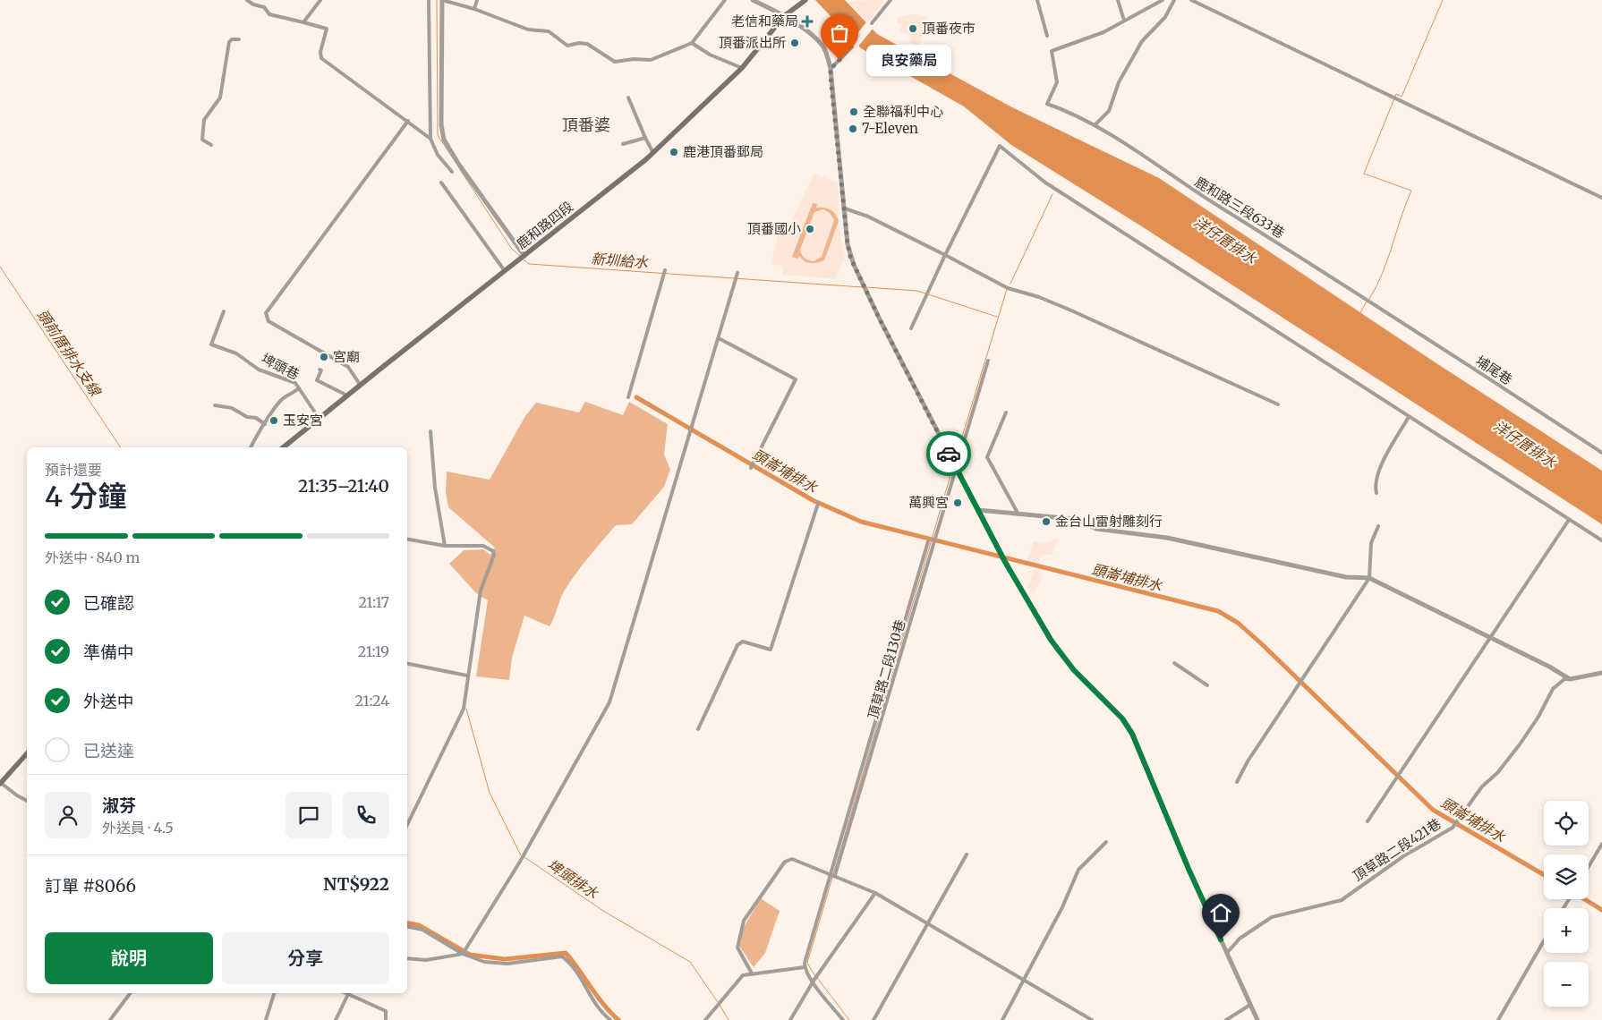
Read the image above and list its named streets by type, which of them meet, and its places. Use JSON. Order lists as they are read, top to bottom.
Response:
{
  "streets": {
    "main road": ["鹿和路四段"],
    "street": [
      "鹿和路三段633巷",
      "埤頭巷",
      "埔尾巷",
      "頂草路二段130巷",
      "頂草路二段421巷"
    ]
  },
  "crossings": [
    ["鹿和路三段633巷", "埔尾巷"],
    ["鹿和路四段", "埤頭巷"]
  ],
  "districts": ["頂番婆"],
  "water": [
    "洋仔厝排水",
    "新圳給水",
    "頭前厝排水支線",
    "頭崙埔排水",
    "埤頭排水"
  ],
  "places": {
    "health": ["老信和藥局"],
    "other": [
      "頂番夜市",
      "頂番派出所",
      "良安藥局",
      "全聯福利中心",
      "7-Eleven",
      "鹿港頂番郵局",
      "頂番國小",
      "宮廟",
      "玉安宮",
      "萬興宮",
      "金台山雷射雕刻行"
    ]
  },
  "page": {
    "bubble": "良安藥局",
    "heading": ["4 分鐘", "預計還要", "21:35–21:40"],
    "panel": [
      "淑芬",
      "外送員 · 4.5",
      "訂單 #8066",
      "NT$922"
    ],
    "bar": "外送中 · 840 m",
    "list": [
      ["已確認", "21:17"],
      ["準備中", "21:19"],
      ["外送中", "21:24"],
      "已送達"
    ],
    "map_buttons": ["+", "−"],
    "buttons": ["說明", "分享"]
  }
}
